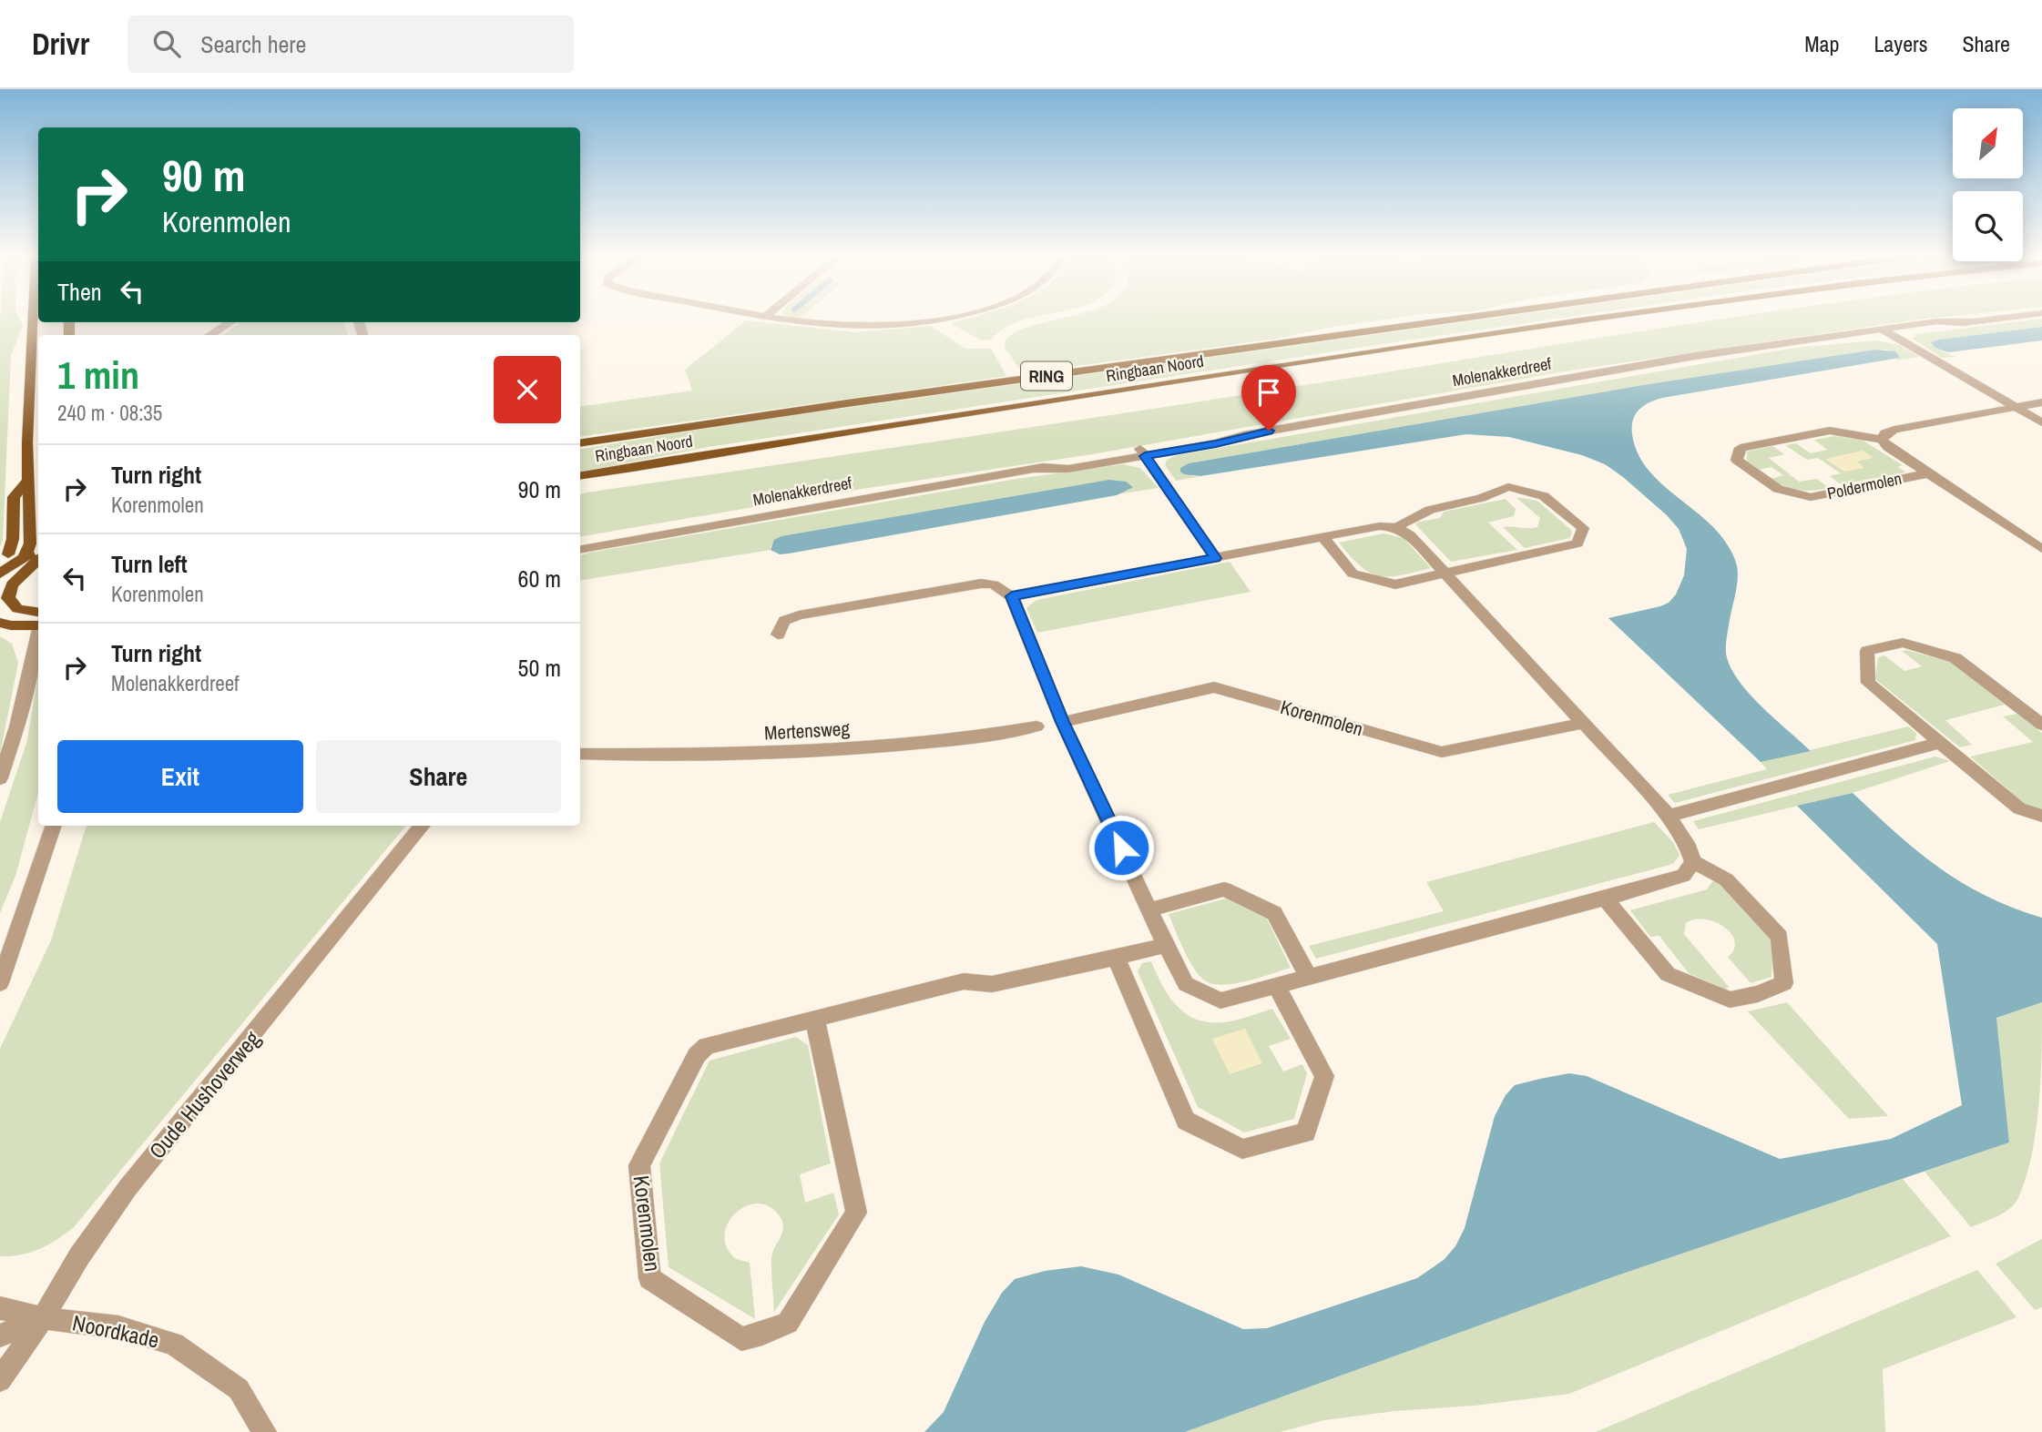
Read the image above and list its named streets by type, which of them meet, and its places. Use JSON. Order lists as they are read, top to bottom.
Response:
{
  "streets": {
    "main road": ["Ringbaan Noord", "RING"],
    "street": [
      "Molenakkerdreef",
      "Poldermolen",
      "Korenmolen",
      "Mertensweg",
      "Oude Hushoverweg",
      "Noordkade"
    ]
  },
  "crossings": [
    ["Oude Hushoverweg", "Noordkade"]
  ],
  "north": "top right",
  "page": {
    "header": "Drivr",
    "search": "Search here",
    "nav": ["Map", "Layers", "Share"],
    "turn": ["90 m", "Korenmolen"],
    "then": "Then",
    "heading": ["1 min", "240 m · 08:35"],
    "list": [
      {
        "name": "Turn right",
        "note": "Korenmolen",
        "value": "90 m"
      },
      {
        "name": "Turn left",
        "note": "Korenmolen",
        "value": "60 m"
      },
      {
        "name": "Turn right",
        "note": "Molenakkerdreef",
        "value": "50 m"
      }
    ],
    "buttons": ["Exit", "Share"]
  }
}
